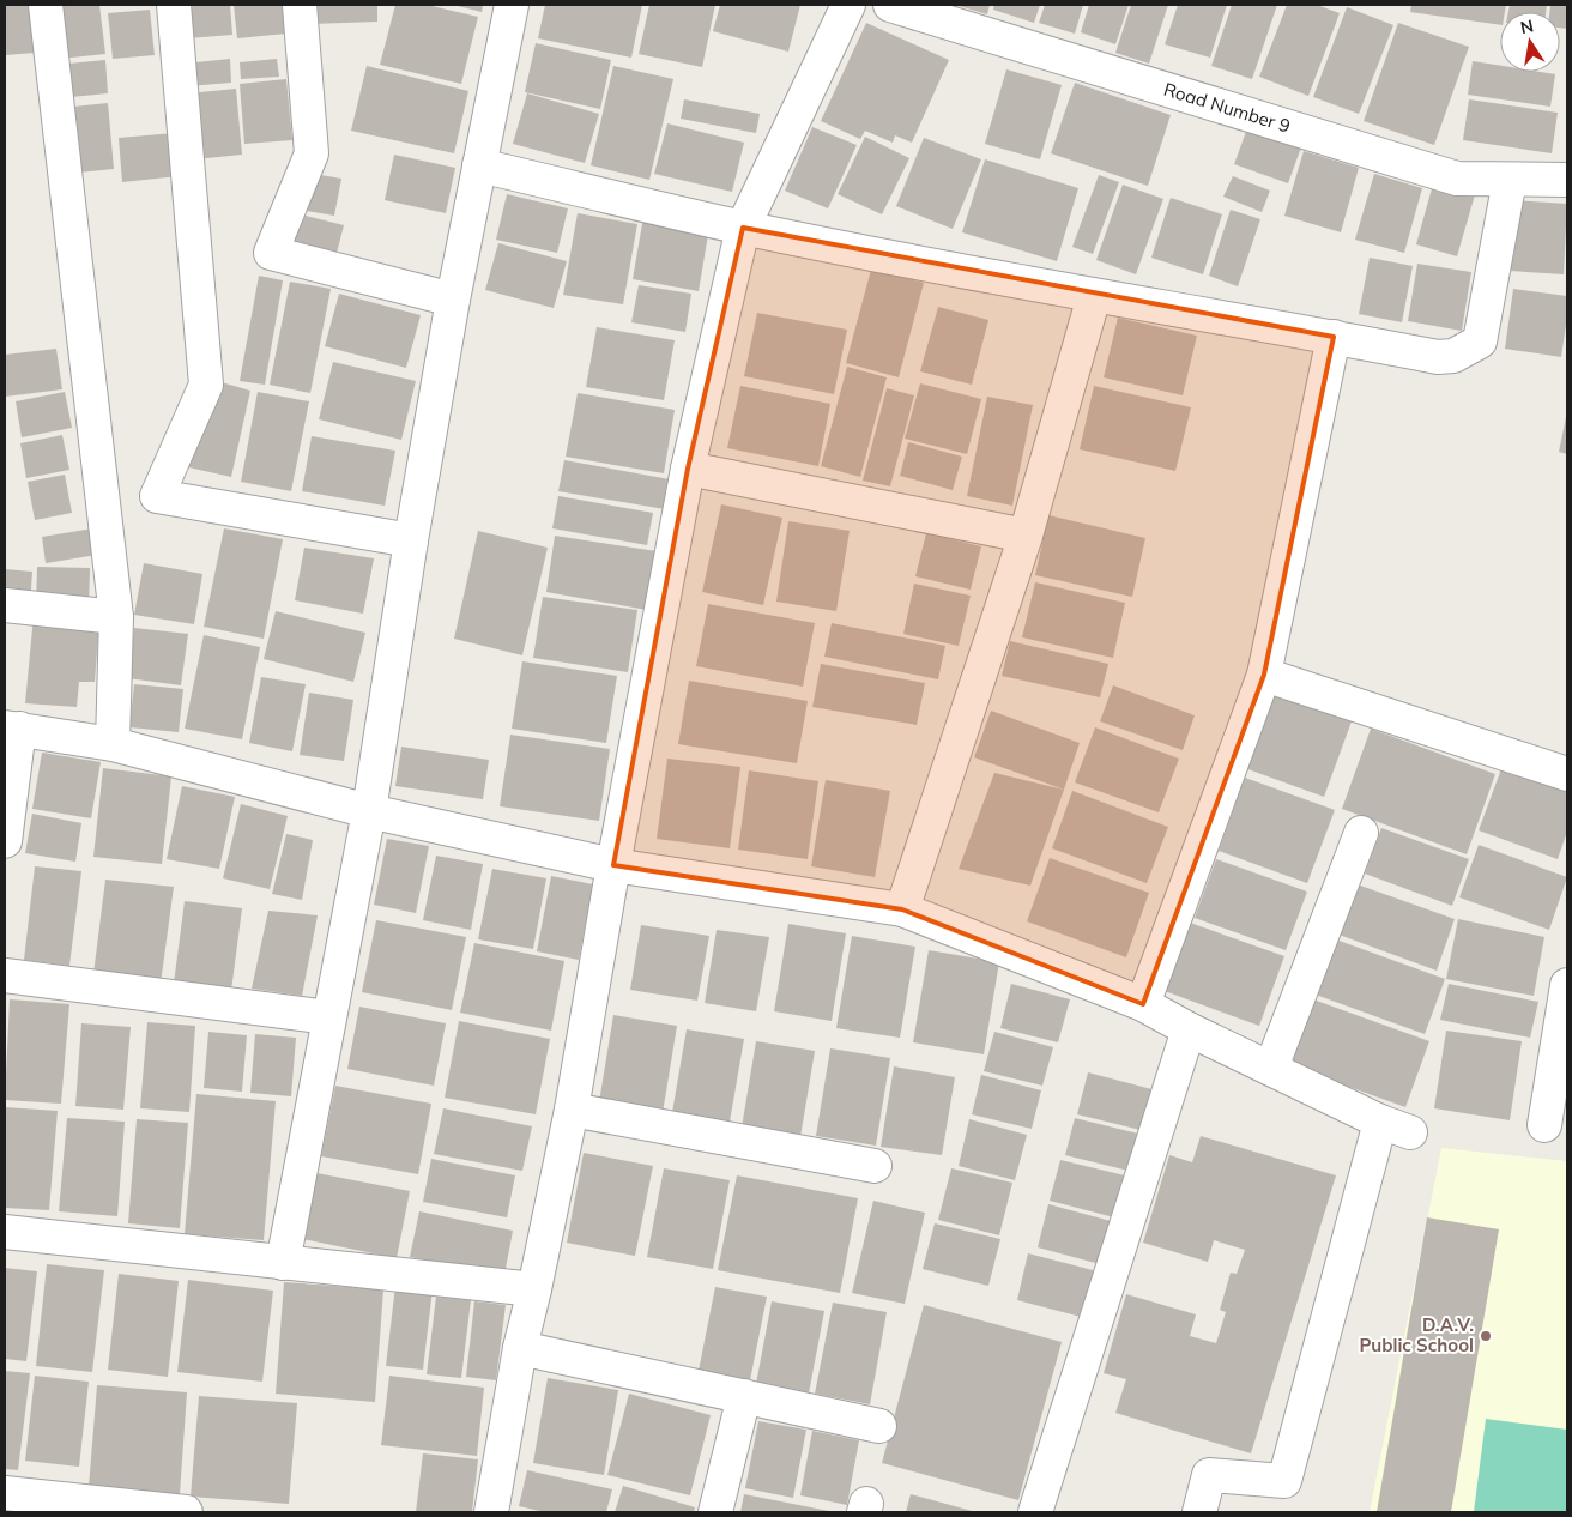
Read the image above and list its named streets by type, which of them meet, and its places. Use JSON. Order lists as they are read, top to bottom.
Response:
{
  "streets": {
    "street": ["Road Number 9"]
  },
  "places": ["D.A.V. Public School"],
  "north": "top"
}
